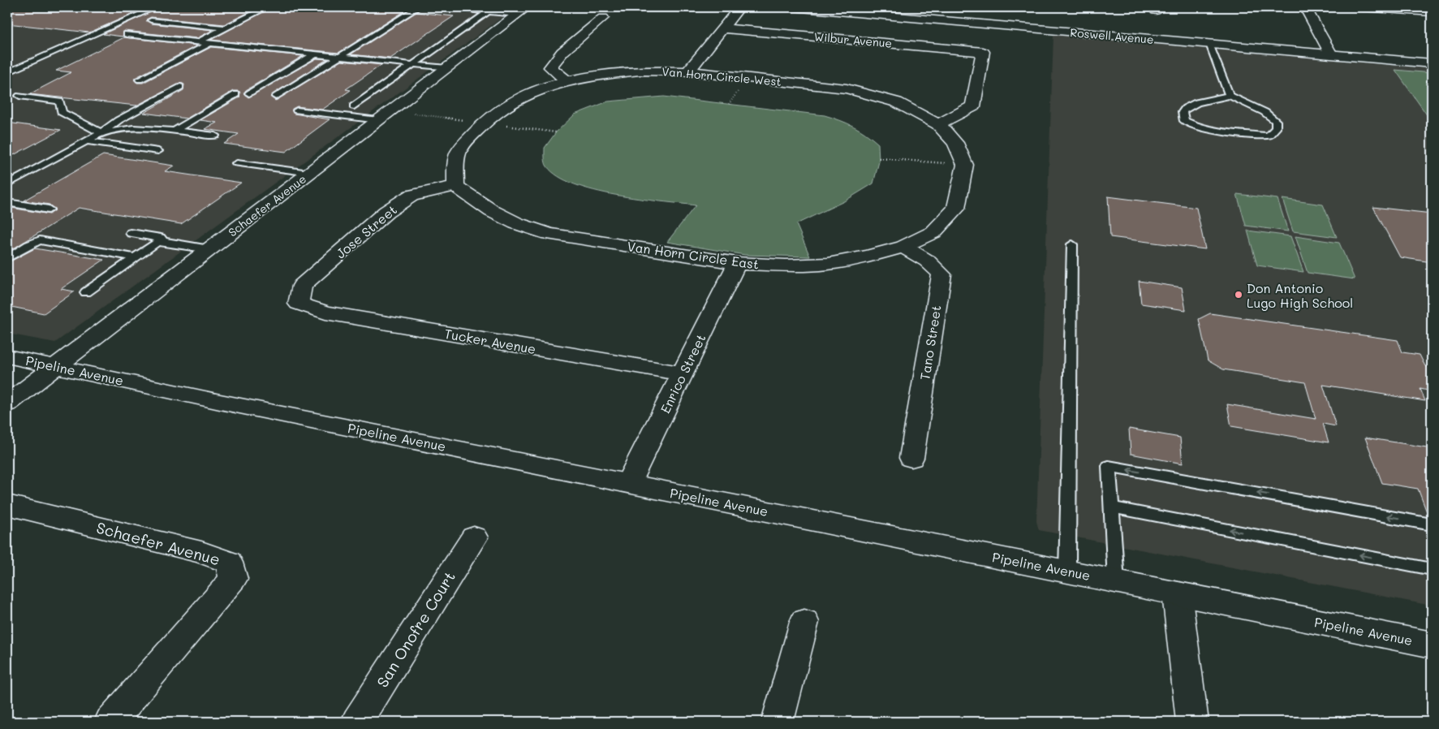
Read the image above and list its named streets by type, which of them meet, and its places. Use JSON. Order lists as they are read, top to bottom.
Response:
{
  "streets": {
    "street": [
      "Roswell Avenue",
      "Wilbur Avenue",
      "Van Horn Circle West",
      "Schaefer Avenue",
      "Jose Street",
      "Van Horn Circle East",
      "Tucker Avenue",
      "Tano Street",
      "Pipeline Avenue",
      "Enrico Street",
      "San Onofre Court"
    ]
  },
  "crossings": [
    ["Wilbur Avenue", "Van Horn Circle West"],
    ["Van Horn Circle West", "Jose Street"],
    ["Van Horn Circle West", "Van Horn Circle East"],
    ["Schaefer Avenue", "Pipeline Avenue"],
    ["Jose Street", "Van Horn Circle East"],
    ["Jose Street", "Tucker Avenue"],
    ["Van Horn Circle East", "Tano Street"],
    ["Van Horn Circle East", "Enrico Street"],
    ["Tucker Avenue", "Enrico Street"],
    ["Pipeline Avenue", "Enrico Street"]
  ],
  "places": ["Don Antonio Lugo High School"]
}
